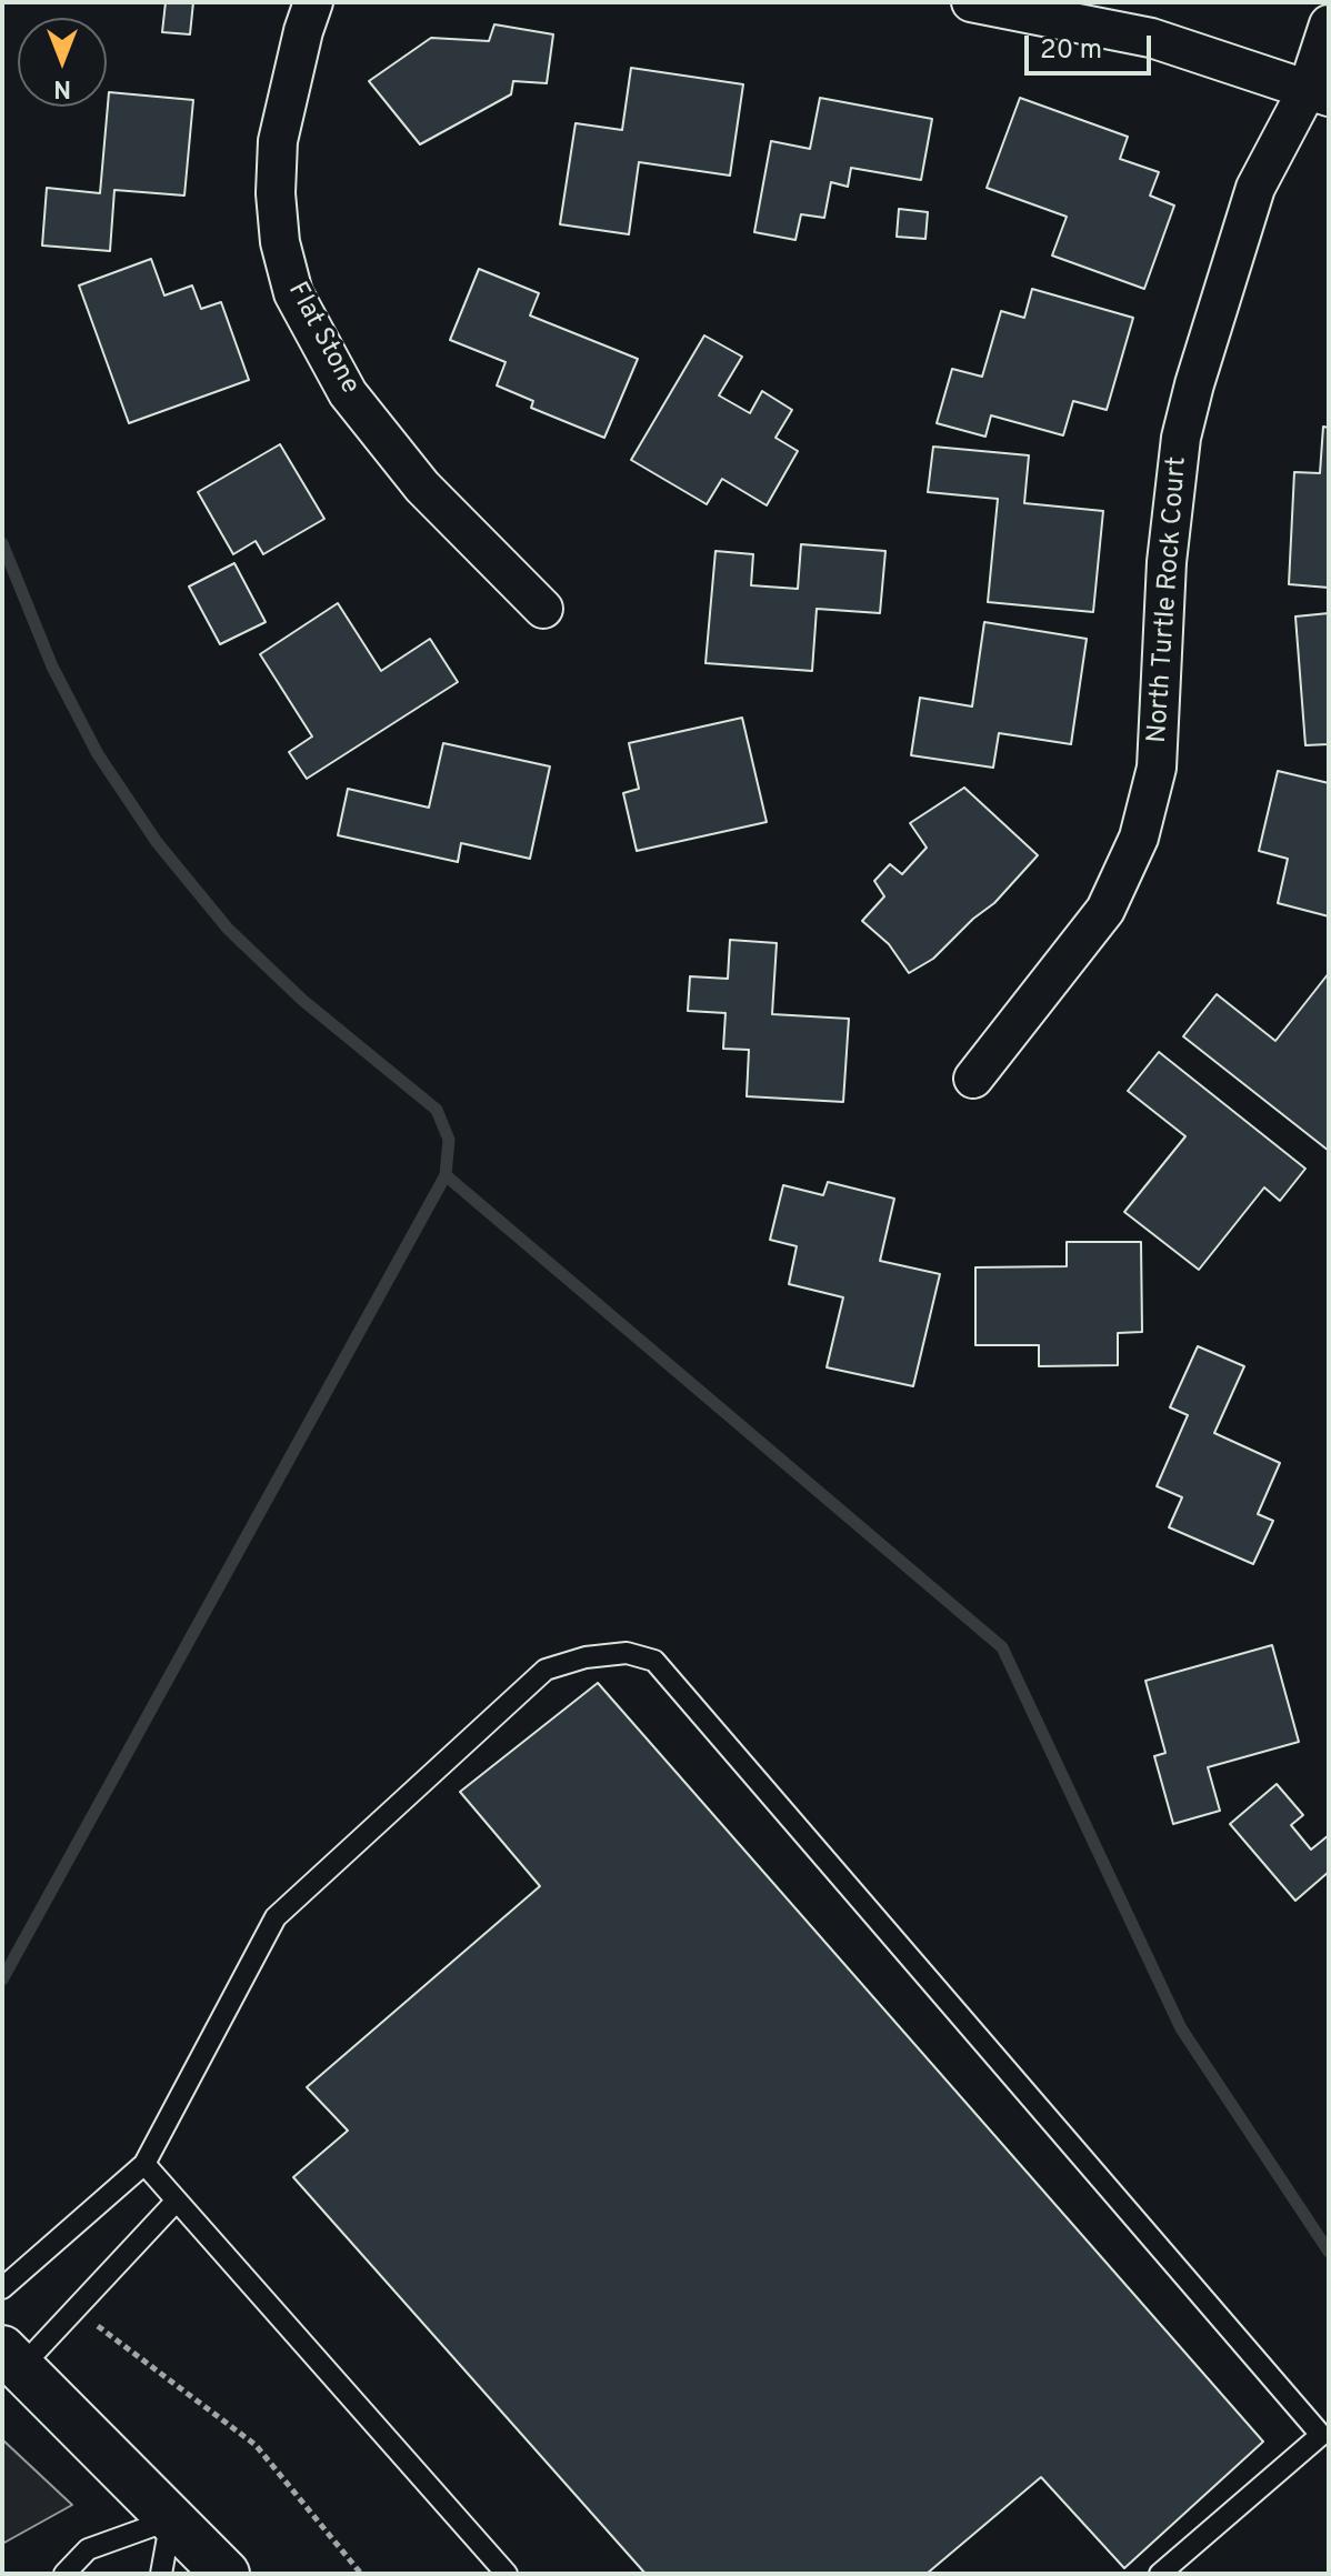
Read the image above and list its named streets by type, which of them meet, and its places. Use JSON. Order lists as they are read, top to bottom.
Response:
{
  "streets": {
    "street": ["Flat Stone", "North Turtle Rock Court"]
  },
  "scale_bar": "20 m",
  "north": "bottom"
}
